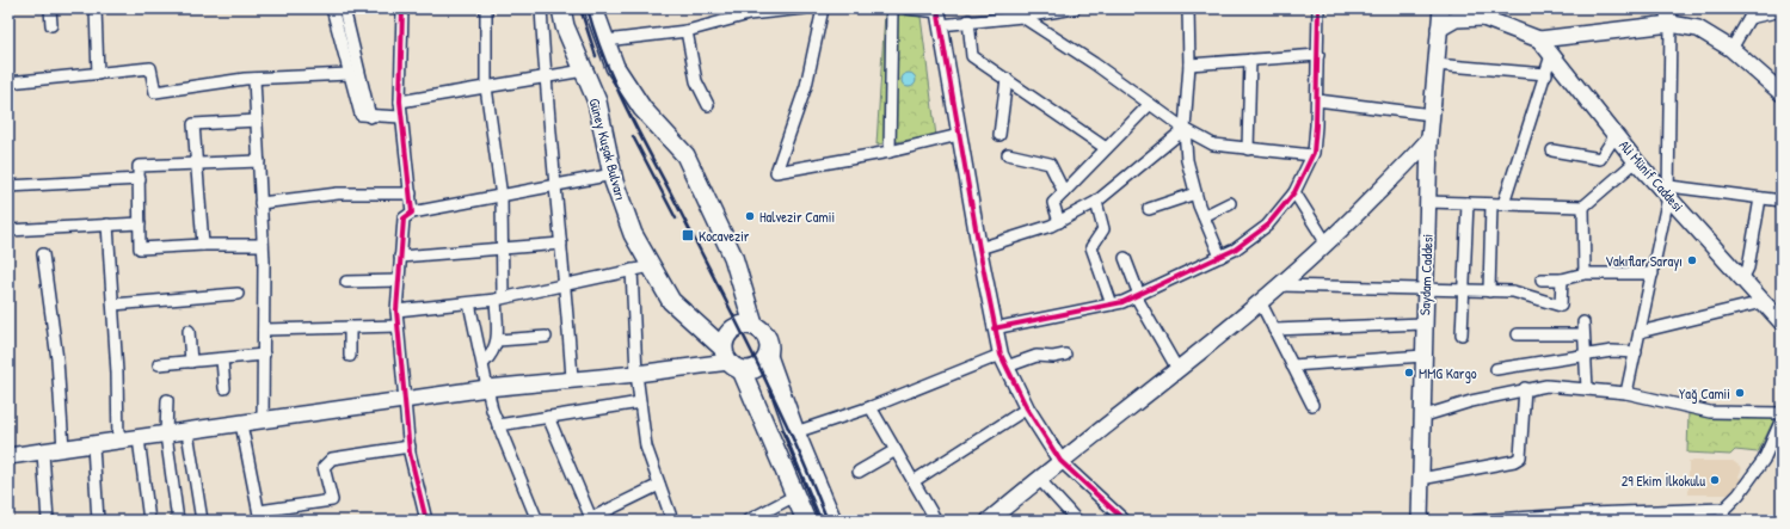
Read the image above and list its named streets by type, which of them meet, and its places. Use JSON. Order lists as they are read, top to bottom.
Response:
{
  "streets": {
    "main road": ["Güney Kuşak Bulvarı", "Ali Münif Caddesi", "Saydam Caddesi"]
  },
  "places": {
    "other": [
      "Halvezir Camii",
      "Vakıflar Sarayı",
      "MMG Kargo",
      "Yağ Camii",
      "29 Ekim İlkokulu"
    ],
    "transit": ["Kocavezir"]
  }
}
